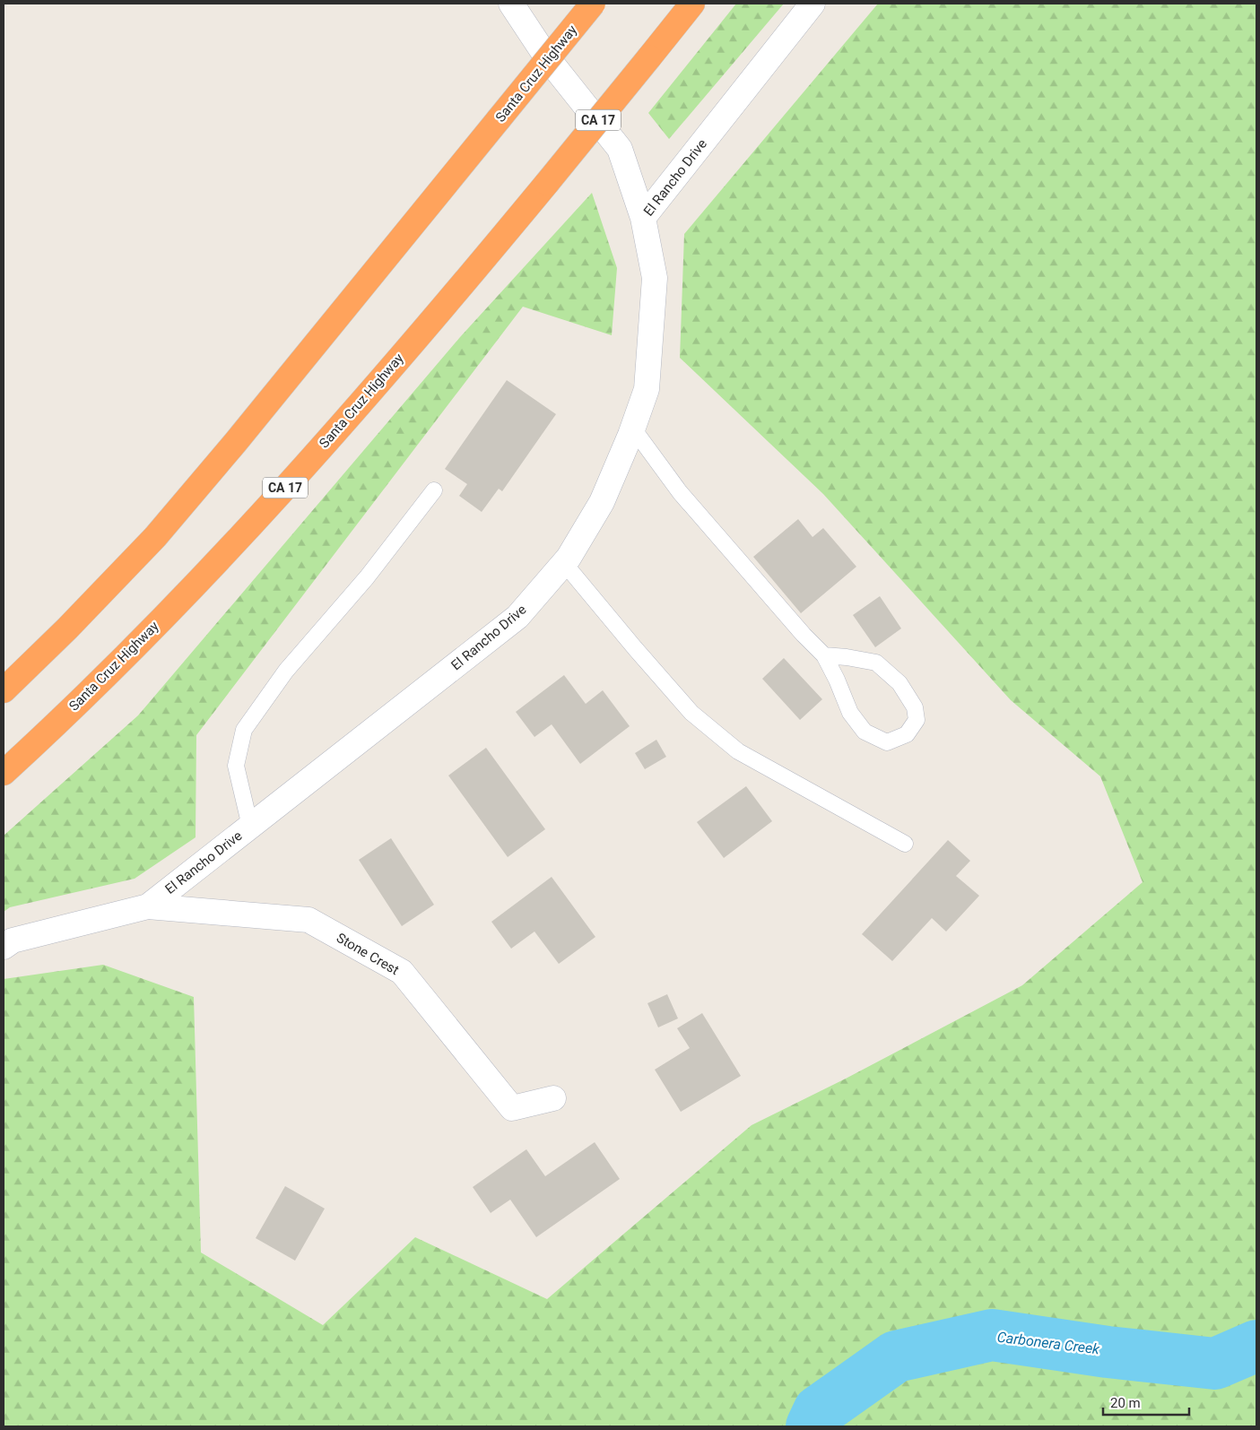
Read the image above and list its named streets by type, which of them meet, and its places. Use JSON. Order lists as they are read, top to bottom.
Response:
{
  "streets": {
    "highway": ["Santa Cruz Highway", "CA 17"],
    "street": ["El Rancho Drive", "Stone Crest"]
  },
  "crossings": [
    ["El Rancho Drive", "Stone Crest"]
  ],
  "water": ["Carbonera Creek"],
  "scale_bar": "20 m"
}
